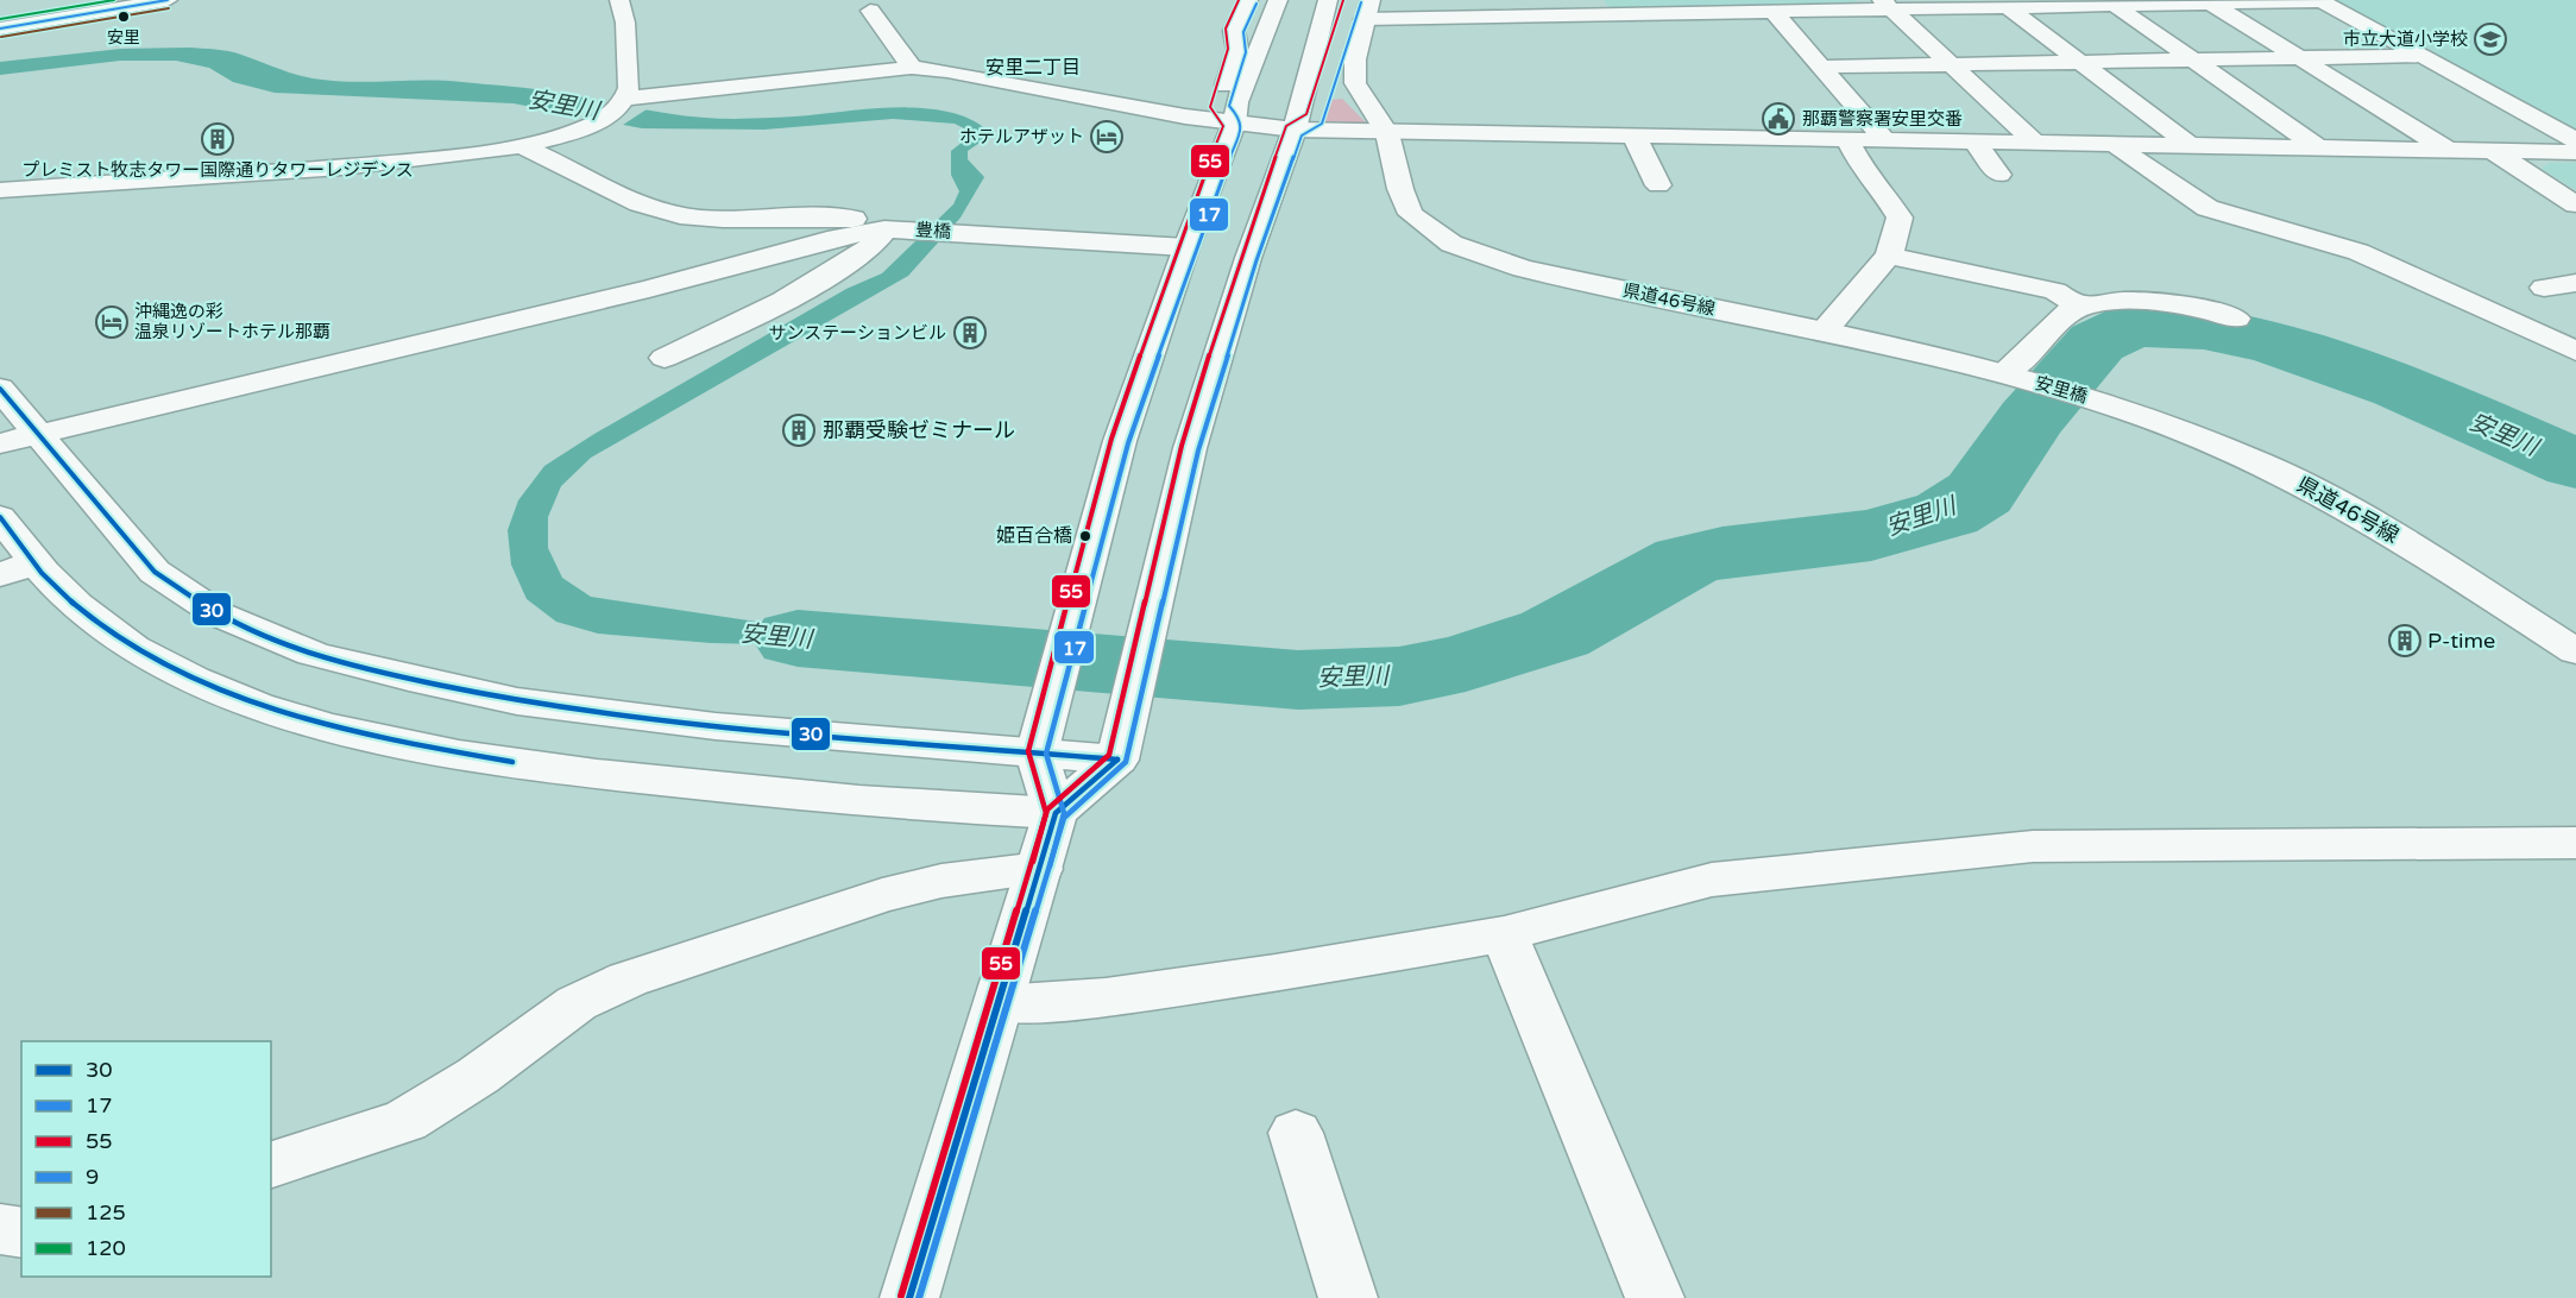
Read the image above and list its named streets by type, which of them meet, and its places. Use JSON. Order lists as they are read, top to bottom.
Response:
{
  "streets": {
    "main road": ["豊橋", "県道46号線", "安里橋"]
  },
  "crossings": [
    ["県道46号線", "安里橋"]
  ],
  "districts": ["安里二丁目"],
  "water": ["安里川"],
  "places": {
    "other": ["安里", "姫百合橋"],
    "school or university": ["市立大道小学校"],
    "public building": ["那覇警察署安里交番"],
    "hotel": ["ホテルアザット", "沖縄逸の彩 温泉リゾートホテル那覇"],
    "building": [
      "プレミスト牧志タワー国際通りタワーレジデンス",
      "サンステーションビル",
      "那覇受験ゼミナール",
      "P-time"
    ]
  },
  "lines": [
    "transit line 55",
    "transit line 9",
    "transit line 120",
    "transit line 17",
    "transit line 125",
    "transit line 30"
  ],
  "legend": [
    "30",
    "17",
    "55",
    "9",
    "125",
    "120"
  ]
}
